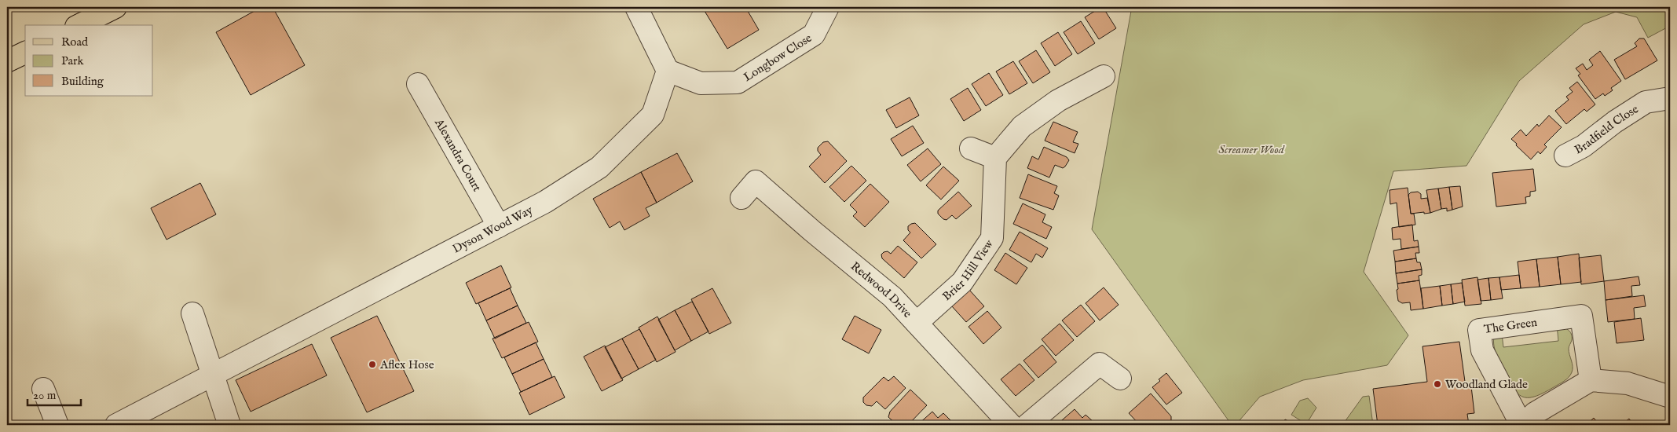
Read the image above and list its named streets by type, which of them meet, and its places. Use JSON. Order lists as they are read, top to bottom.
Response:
{
  "streets": {
    "street": [
      "Longbow Close",
      "Bradfield Close",
      "Alexandra Court",
      "Dyson Wood Way",
      "Brier Hill View",
      "Redwood Drive",
      "The Green"
    ]
  },
  "crossings": [
    ["Longbow Close", "Dyson Wood Way"],
    ["Alexandra Court", "Dyson Wood Way"],
    ["Brier Hill View", "Redwood Drive"]
  ],
  "parks": ["Screamer Wood"],
  "places": ["Aflex Hose", "Woodland Glade"],
  "legend": ["Road", "Park", "Building"],
  "scale_bar": "20 m"
}
